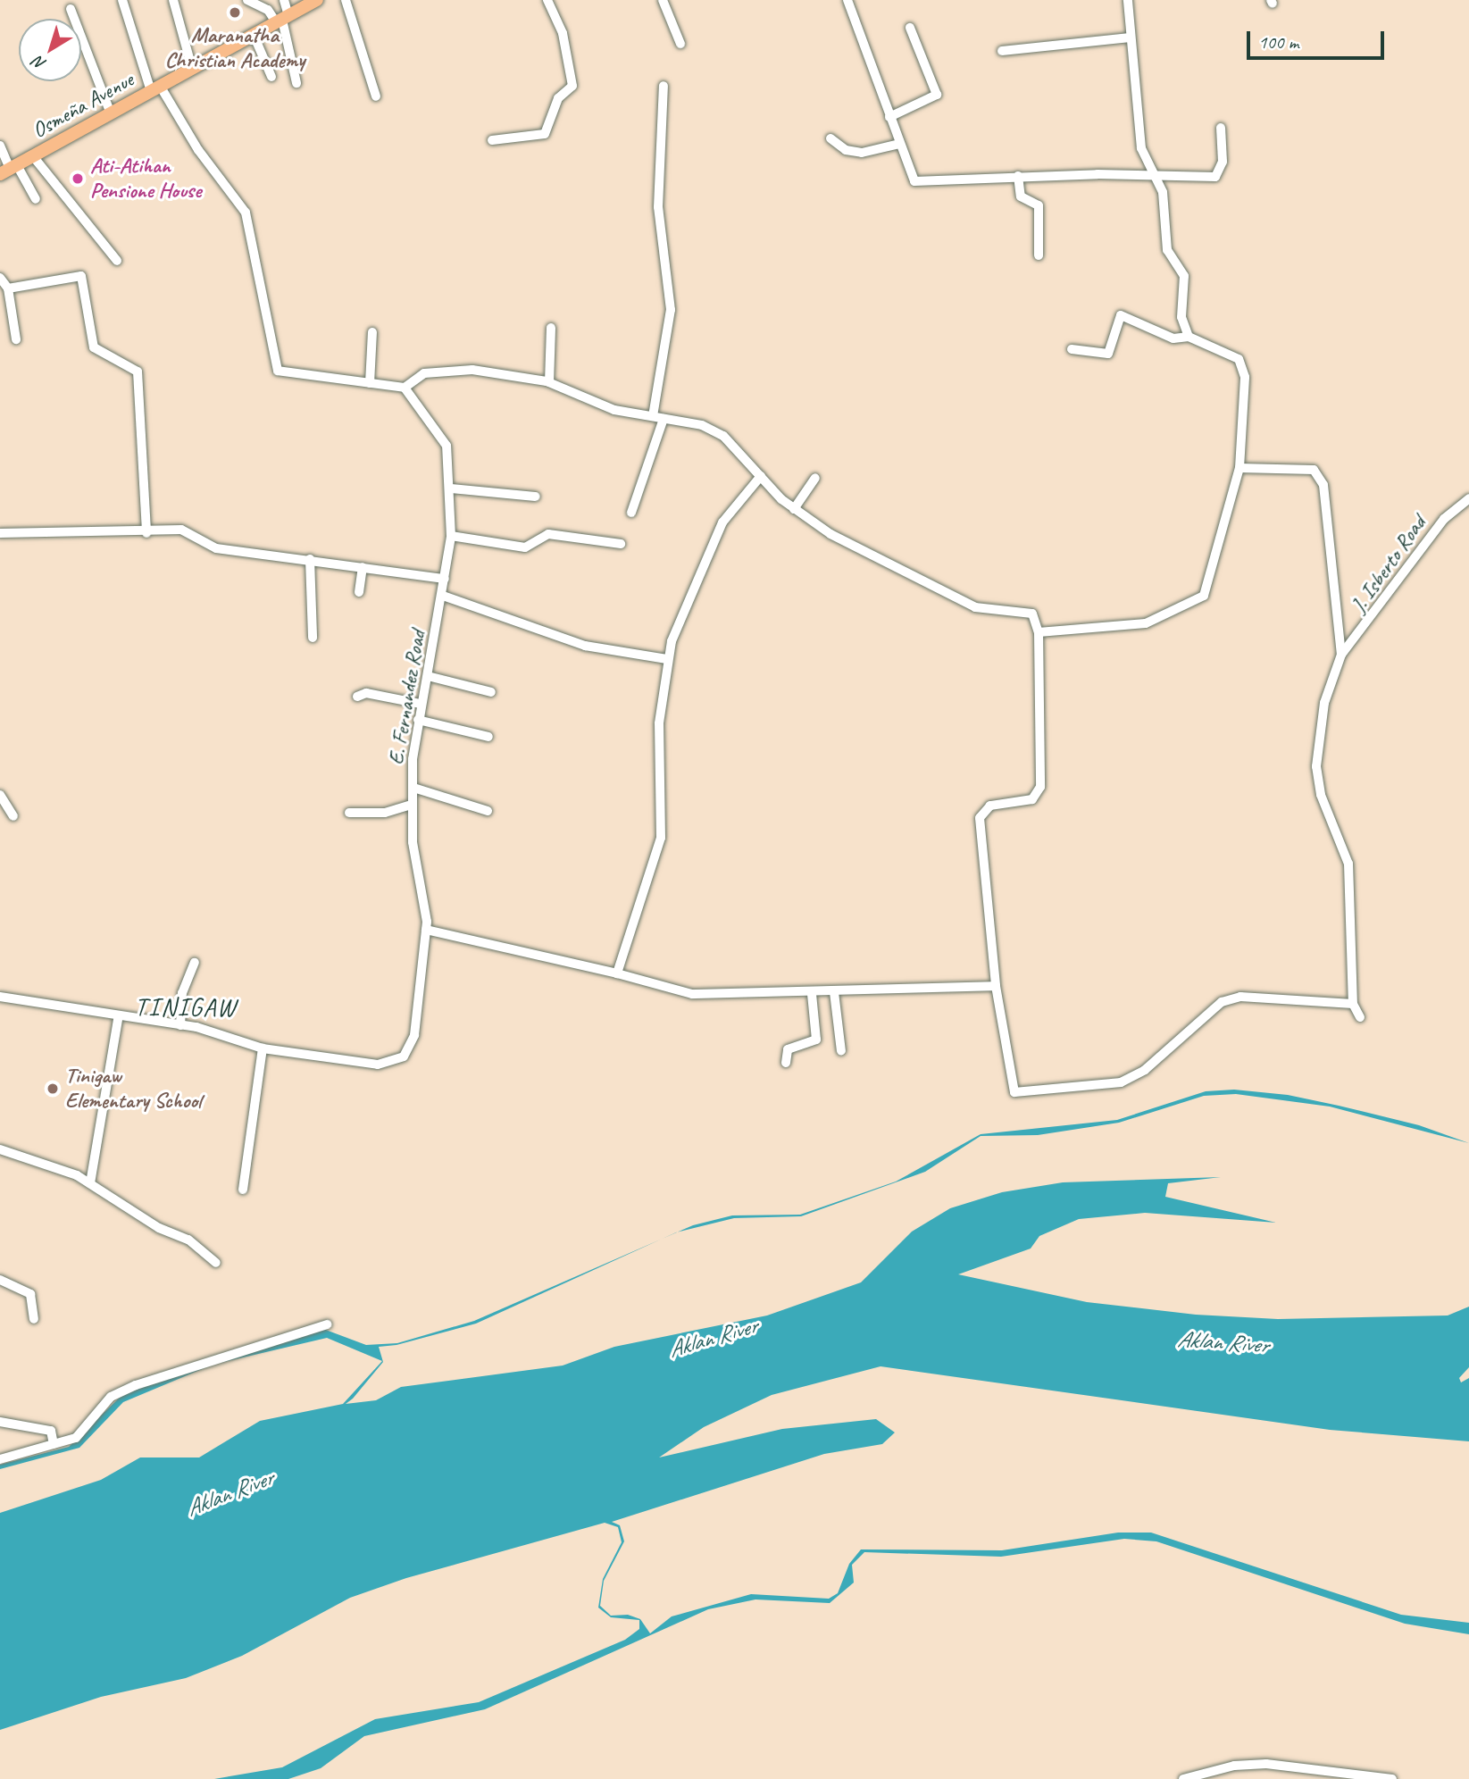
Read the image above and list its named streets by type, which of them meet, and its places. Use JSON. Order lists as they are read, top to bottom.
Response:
{
  "streets": {
    "main road": ["Osmeña Avenue"],
    "street": ["J. Isberto Road", "E. Fernandez Road"]
  },
  "districts": ["TINIGAW"],
  "water": ["Aklan River"],
  "places": ["Maranatha Christian Academy", "Ati-Atihan Pensione House", "Tinigaw Elementary School"],
  "scale_bar": "100 m",
  "north": "bottom left"
}
